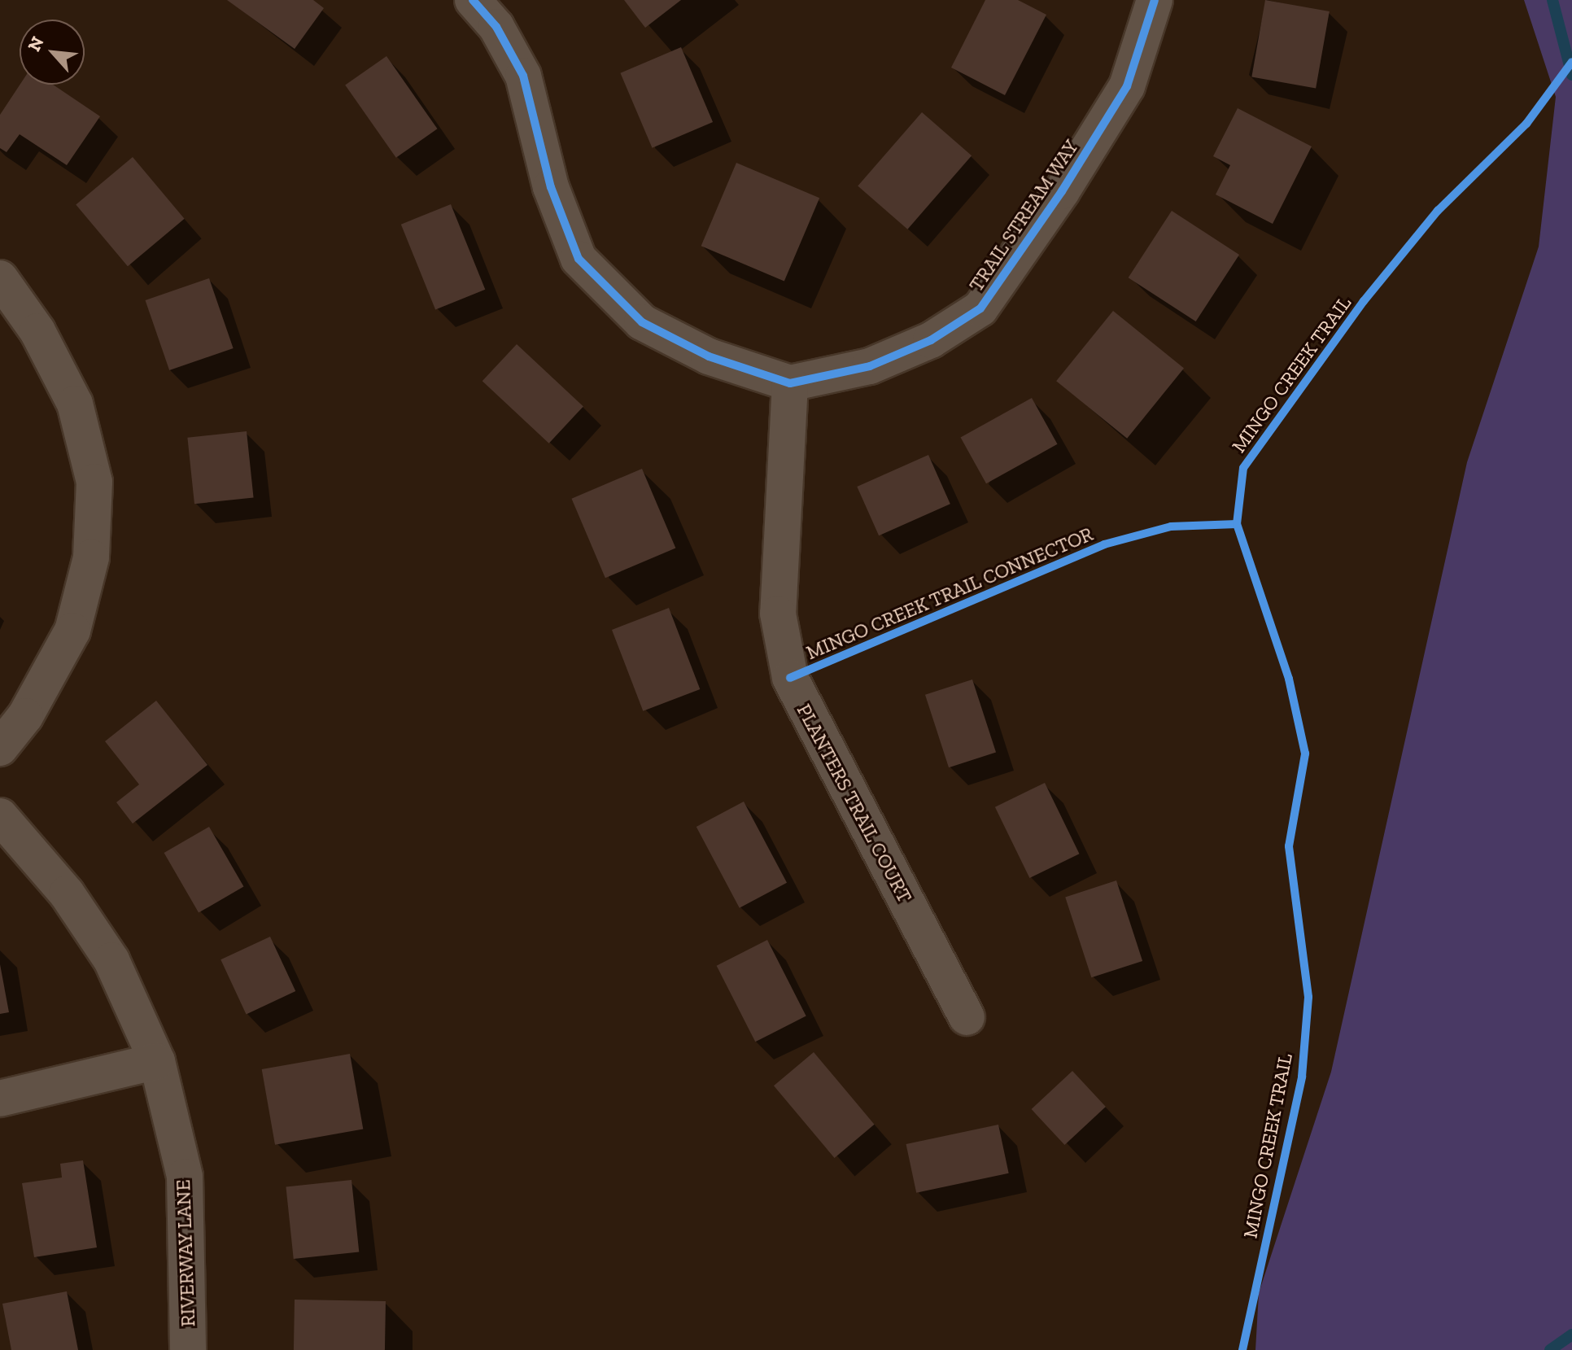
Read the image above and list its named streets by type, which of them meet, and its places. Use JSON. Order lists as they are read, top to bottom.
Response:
{
  "streets": {
    "street": ["TRAIL STREAM WAY", "PLANTERS TRAIL COURT", "RIVERWAY LANE"],
    "cycle path": ["MINGO CREEK TRAIL", "MINGO CREEK TRAIL CONNECTOR"]
  },
  "crossings": [
    ["TRAIL STREAM WAY", "PLANTERS TRAIL COURT"]
  ],
  "north": "top left"
}
